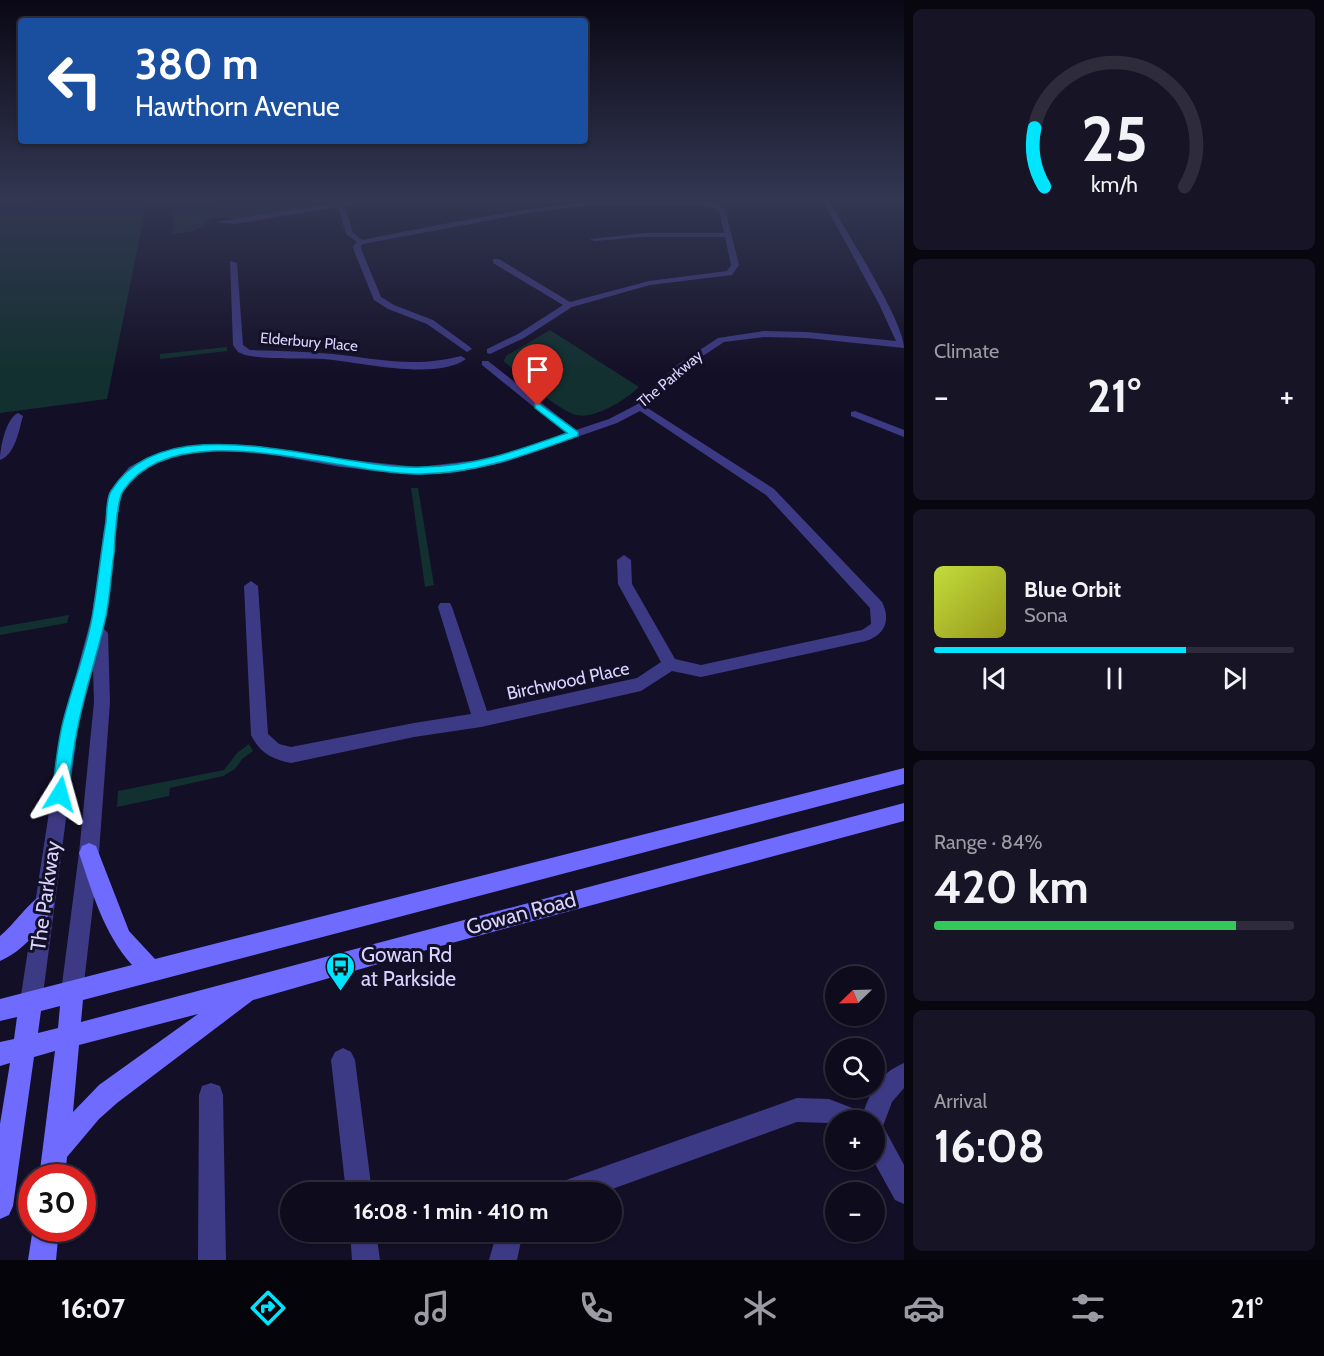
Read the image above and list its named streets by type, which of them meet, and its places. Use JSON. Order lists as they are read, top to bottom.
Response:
{
  "streets": {
    "main road": ["Gowan Road"],
    "street": ["Elderbury Place", "The Parkway", "Birchwood Place"]
  },
  "crossings": [
    ["The Parkway", "Gowan Road"]
  ],
  "places": {
    "bus stop": ["Gowan Rd at Parkside"]
  },
  "north": "bottom left",
  "page": {
    "turn": ["380 m", "Hawthorn Avenue"],
    "tile": [
      "Climate",
      ["Range · 84%", "420 km"],
      ["Arrival", "16:08"]
    ],
    "heat": ["−", "21°", "+"],
    "song": ["Blue Orbit", "Sona"],
    "map_buttons": ["+", "−"],
    "limit": "30",
    "trip": "16:08 · 1 min · 410 m",
    "tabs": ["16:07", "21°"],
    "gauge": ["25", "km/h"]
  }
}
